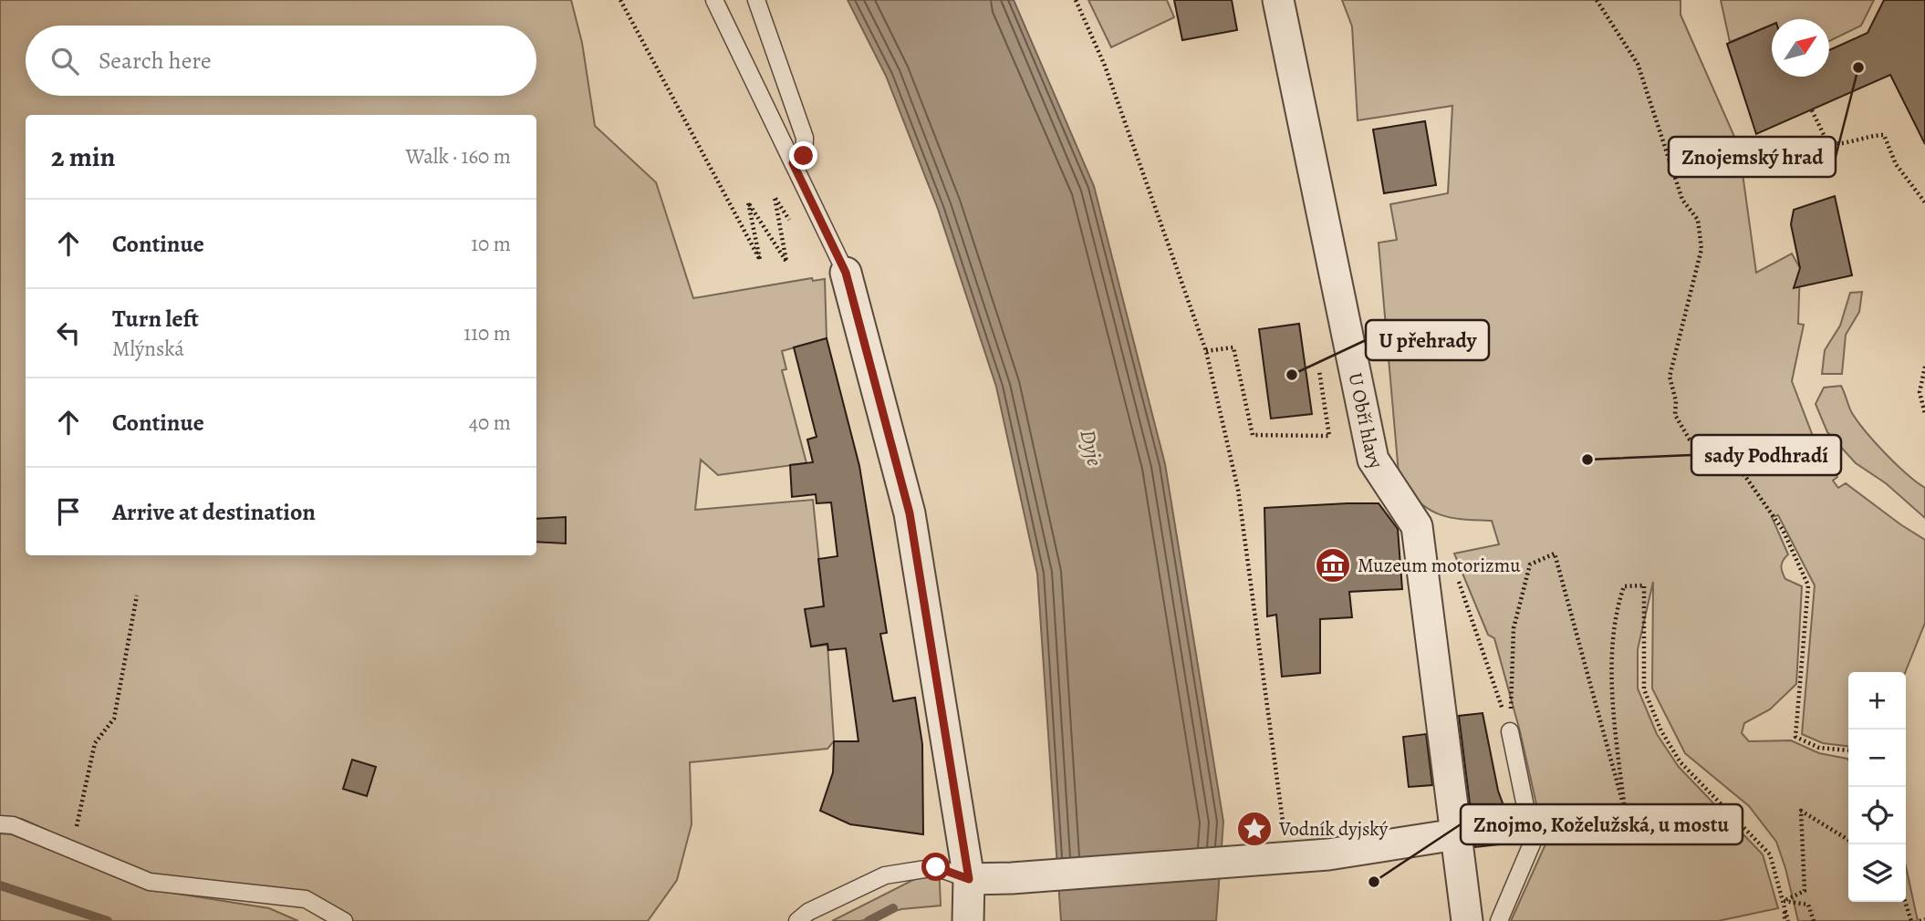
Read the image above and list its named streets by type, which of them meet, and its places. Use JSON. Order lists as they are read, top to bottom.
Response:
{
  "streets": {
    "street": ["U Obří hlavy"]
  },
  "water": ["Dyje"],
  "places": {
    "other": [
      "Znojemský hrad",
      "U přehrady",
      "sady Podhradí",
      "Znojmo, Koželužská, u mostu"
    ],
    "museum": ["Muzeum motorizmu"],
    "place": ["Vodník dyjský"]
  },
  "north": "top right",
  "page": {
    "search": "Search here",
    "heading": ["2 min", "Walk · 160 m"],
    "list": [
      ["Continue", "10 m"],
      ["Turn left", "Mlýnská", "110 m"],
      ["Continue", "40 m"],
      "Arrive at destination"
    ],
    "map_buttons": ["+", "−"]
  }
}
